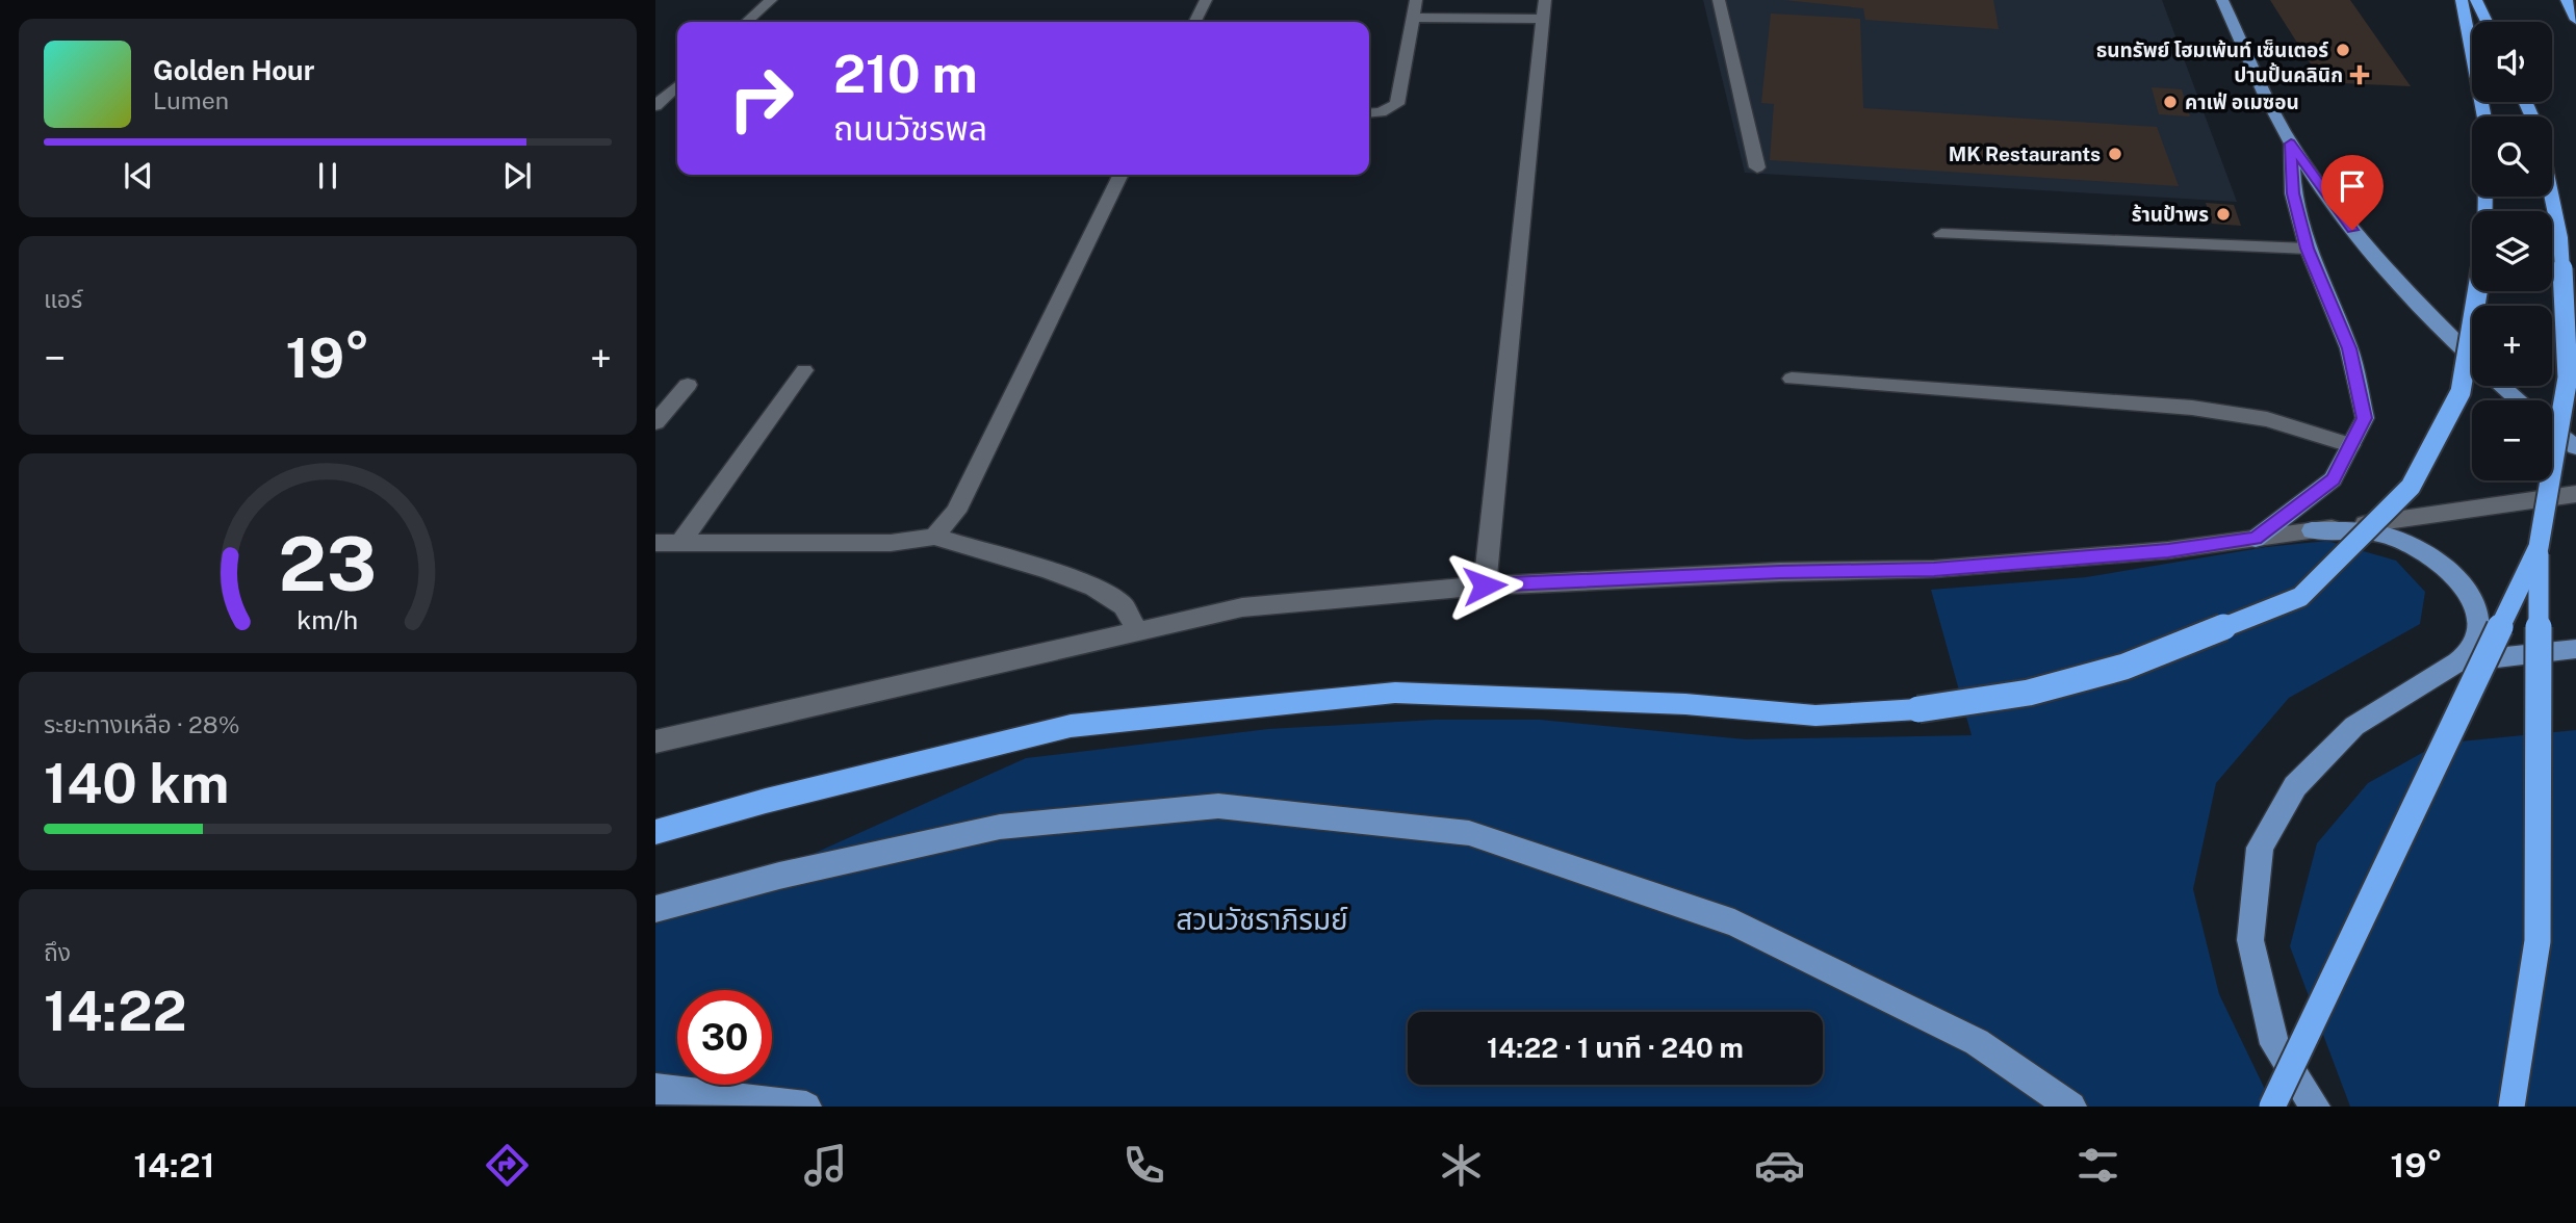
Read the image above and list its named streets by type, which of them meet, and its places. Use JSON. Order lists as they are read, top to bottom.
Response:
{
  "parks": ["สวนวัชราภิรมย์"],
  "places": {
    "other": [
      "ธนทรัพย์ โฮมเพ้นท์ เซ็นเตอร์",
      "คาเฟ่ อเมซอน",
      "MK Restaurants",
      "ร้านป้าพร"
    ],
    "health": ["ปานปั้นคลินิก"]
  },
  "page": {
    "map_buttons": ["+", "−"],
    "turn": ["210 m", "ถนนวัชรพล"],
    "song": ["Golden Hour", "Lumen"],
    "tile": [
      "แอร์",
      ["ระยะทางเหลือ · 28%", "140 km"],
      ["ถึง", "14:22"]
    ],
    "heat": ["−", "19°", "+"],
    "limit": "30",
    "trip": "14:22 · 1 นาที · 240 m",
    "tabs": ["14:21", "19°"],
    "gauge": ["23", "km/h"]
  }
}
